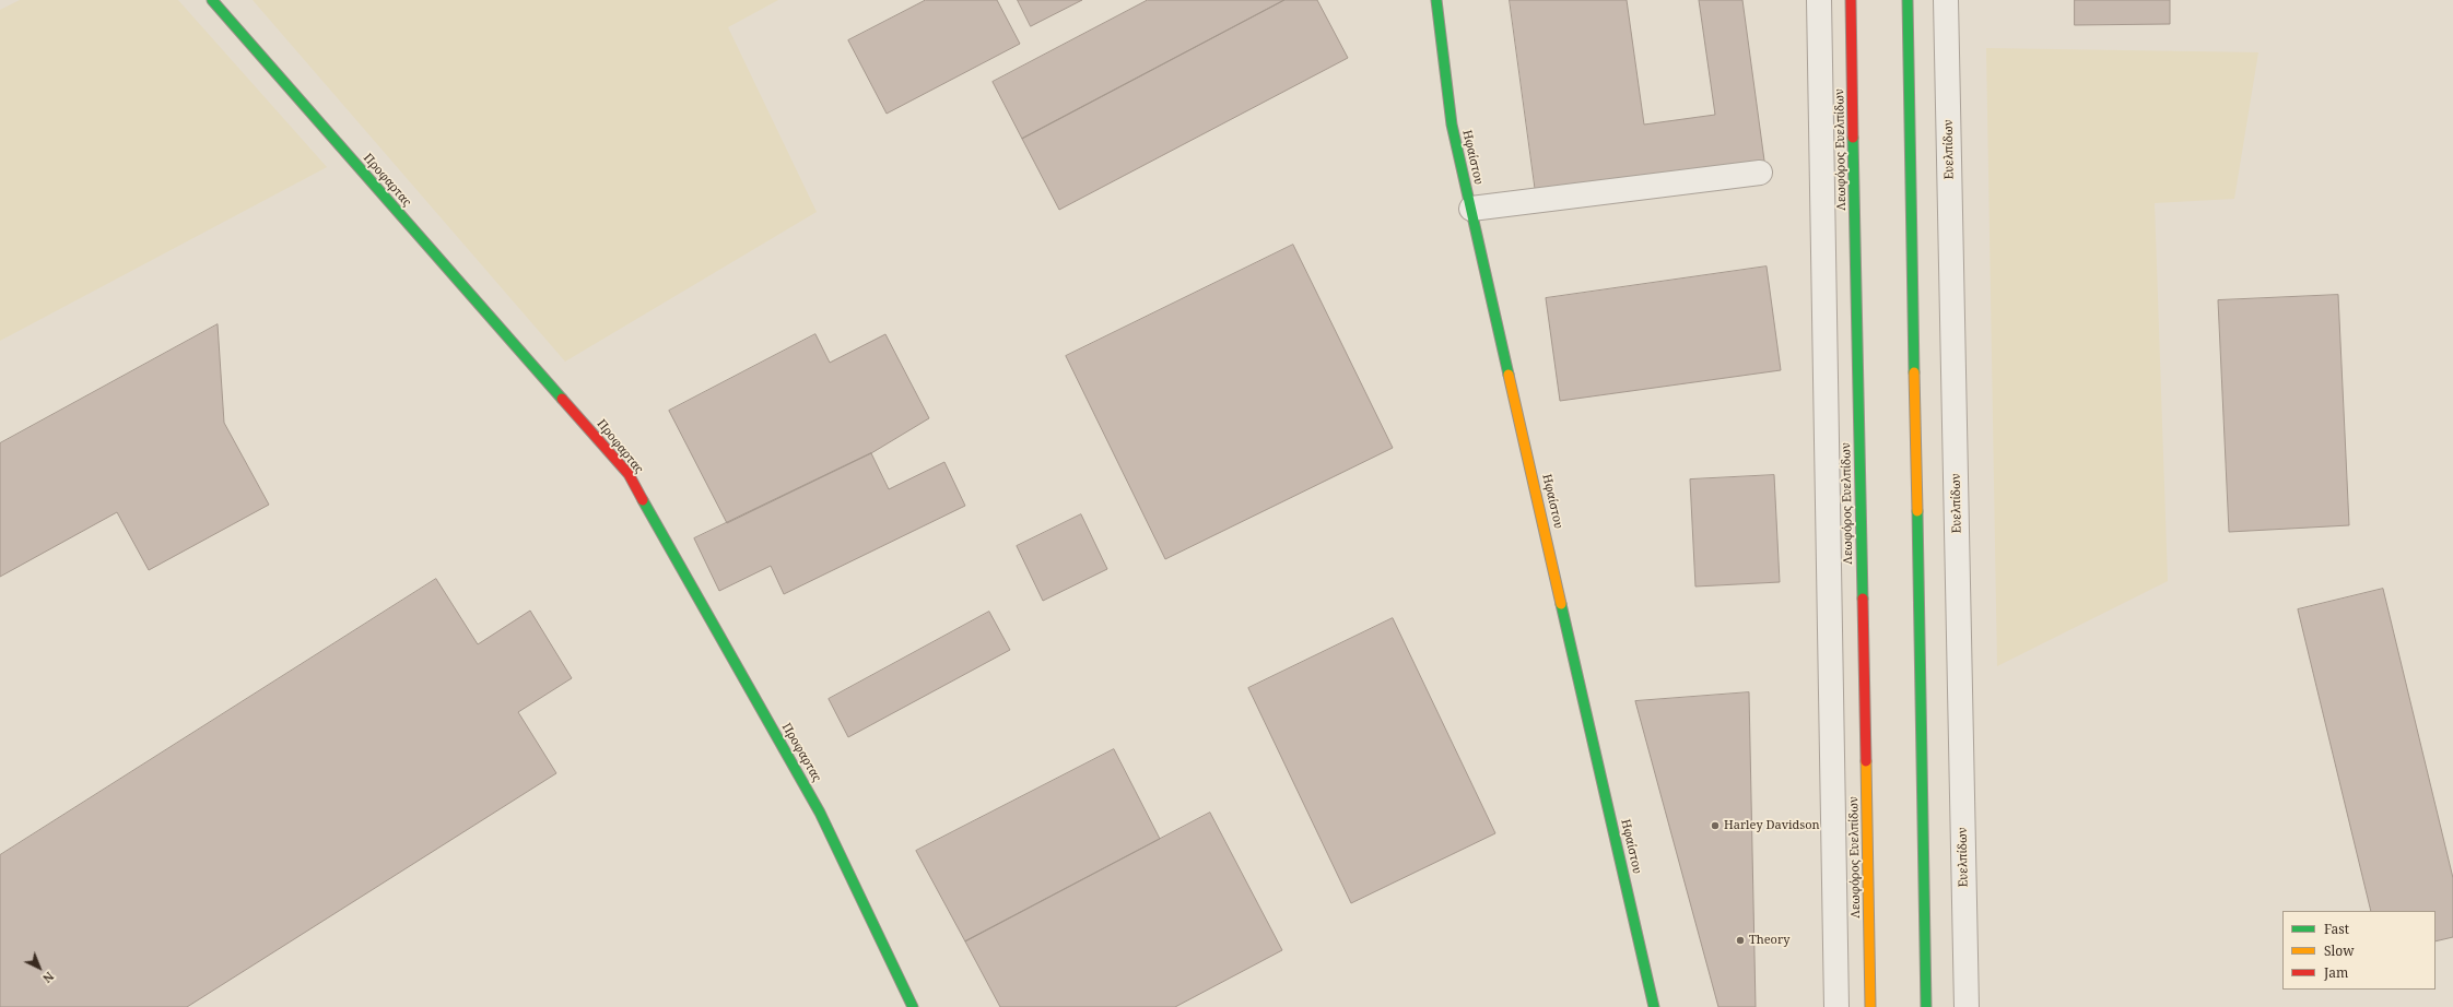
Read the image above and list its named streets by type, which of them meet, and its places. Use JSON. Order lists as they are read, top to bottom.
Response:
{
  "streets": {
    "street": [
      "Λεωφόρος Ευελπίδων",
      "Ευελπίδων",
      "Ηφαίστου",
      "Προφαρτας"
    ]
  },
  "places": ["Harley Davidson", "Theory"],
  "legend": ["Fast", "Slow", "Jam"],
  "north": "bottom right"
}
